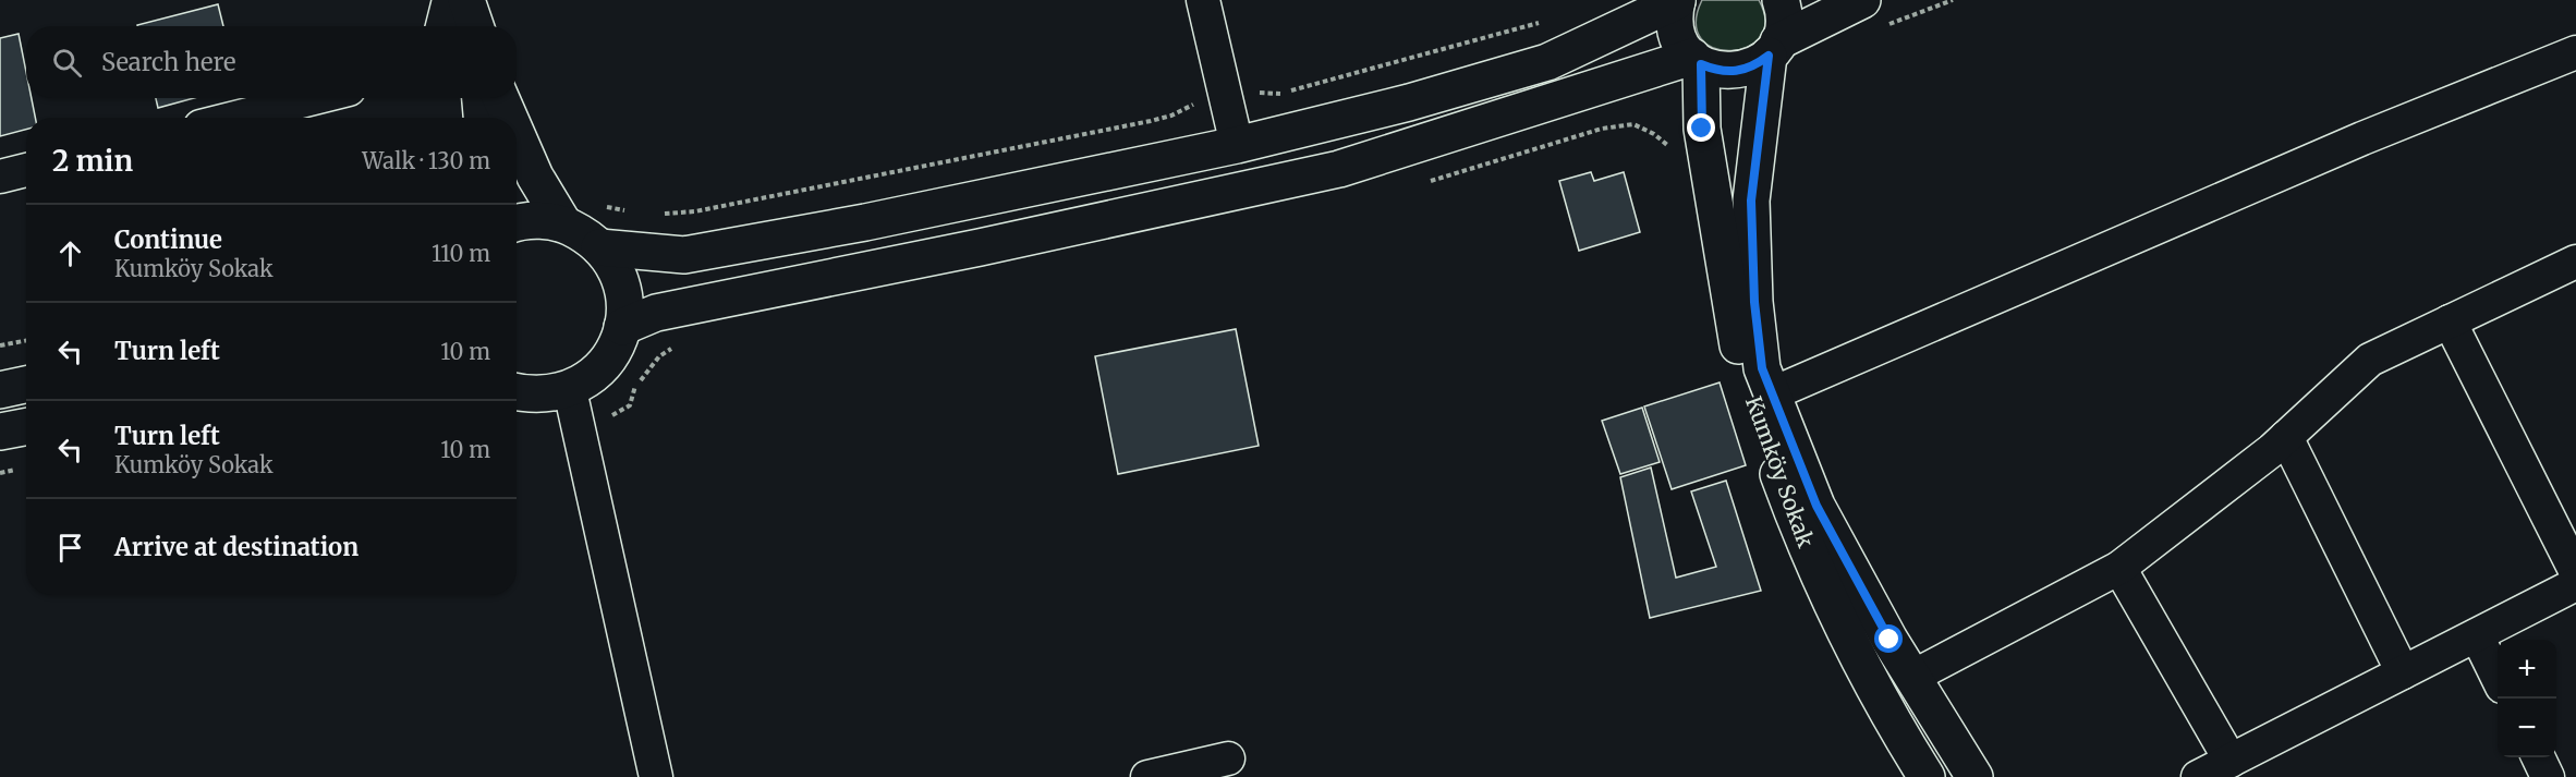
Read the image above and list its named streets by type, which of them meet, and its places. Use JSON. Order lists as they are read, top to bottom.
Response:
{
  "streets": {
    "main road": ["Kumköy Sokak"]
  },
  "page": {
    "search": "Search here",
    "heading": ["2 min", "Walk · 130 m"],
    "list": [
      ["Continue", "Kumköy Sokak", "110 m"],
      ["Turn left", "10 m"],
      ["Turn left", "Kumköy Sokak", "10 m"],
      "Arrive at destination"
    ],
    "map_buttons": ["+", "−"]
  }
}
